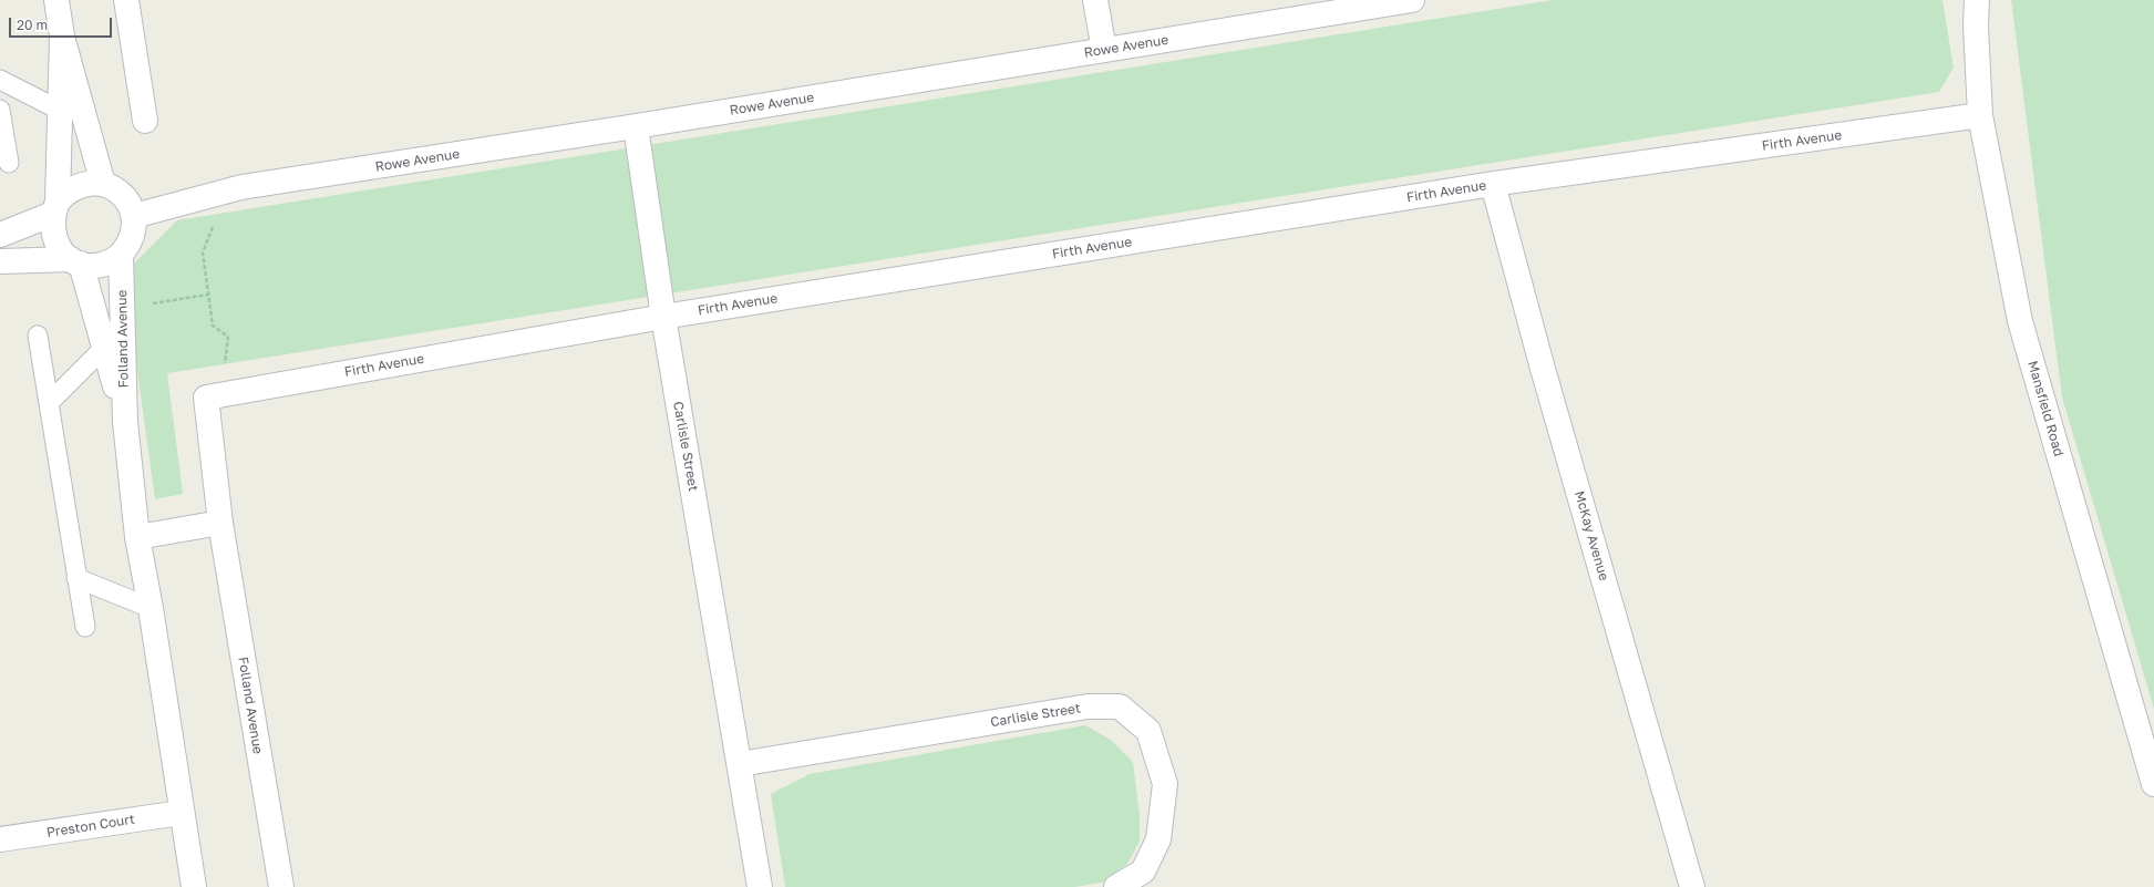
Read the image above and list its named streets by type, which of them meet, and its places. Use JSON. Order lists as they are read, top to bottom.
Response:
{
  "streets": {
    "street": [
      "Rowe Avenue",
      "Firth Avenue",
      "Folland Avenue",
      "Mansfield Road",
      "Carlisle Street",
      "McKay Avenue",
      "Preston Court"
    ]
  },
  "crossings": [
    ["Rowe Avenue", "Folland Avenue"],
    ["Rowe Avenue", "Carlisle Street"],
    ["Firth Avenue", "Folland Avenue"],
    ["Firth Avenue", "Mansfield Road"],
    ["Firth Avenue", "Carlisle Street"],
    ["Firth Avenue", "McKay Avenue"],
    ["Folland Avenue", "Preston Court"]
  ],
  "scale_bar": "20 m"
}
